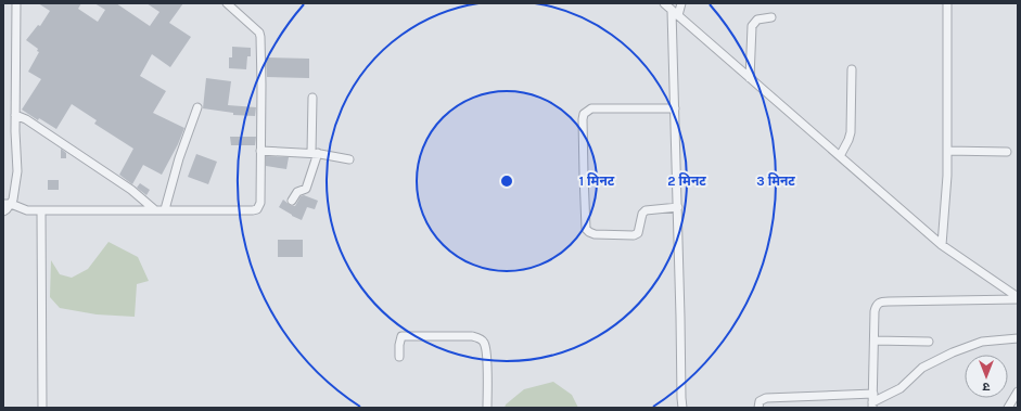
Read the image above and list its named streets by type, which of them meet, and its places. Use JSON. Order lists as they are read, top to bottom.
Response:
{
  "north": "bottom",
  "rings": ["1 मिनट", "2 मिनट", "3 मिनट"]
}
